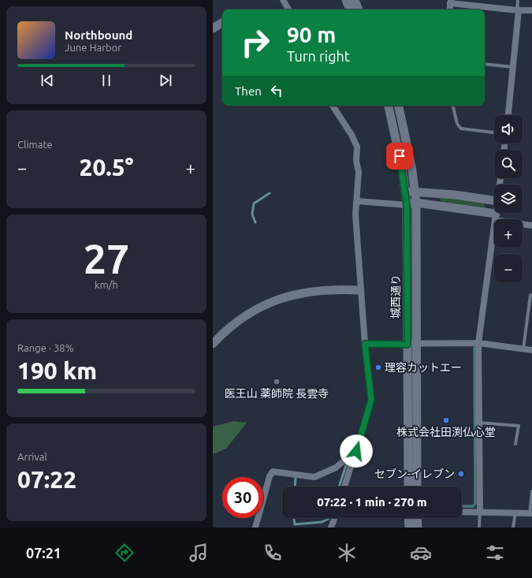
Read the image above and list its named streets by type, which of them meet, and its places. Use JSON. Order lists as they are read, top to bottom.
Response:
{
  "streets": {
    "street": ["城西通り"]
  },
  "places": [
    "理容カットエー",
    "医王山 薬師院 長雲寺",
    "株式会社田渕仏心堂",
    "セブン-イレブン"
  ],
  "page": {
    "turn": ["90 m", "Turn right"],
    "song": ["Northbound", "June Harbor"],
    "then": "Then",
    "tile": [
      "Climate",
      ["27", "km/h"],
      ["Range · 38%", "190 km"],
      ["Arrival", "07:22"]
    ],
    "map_buttons": ["+", "−"],
    "heat": ["−", "20.5°", "+"],
    "limit": "30",
    "trip": "07:22 · 1 min · 270 m",
    "tabs": "07:21"
  }
}
